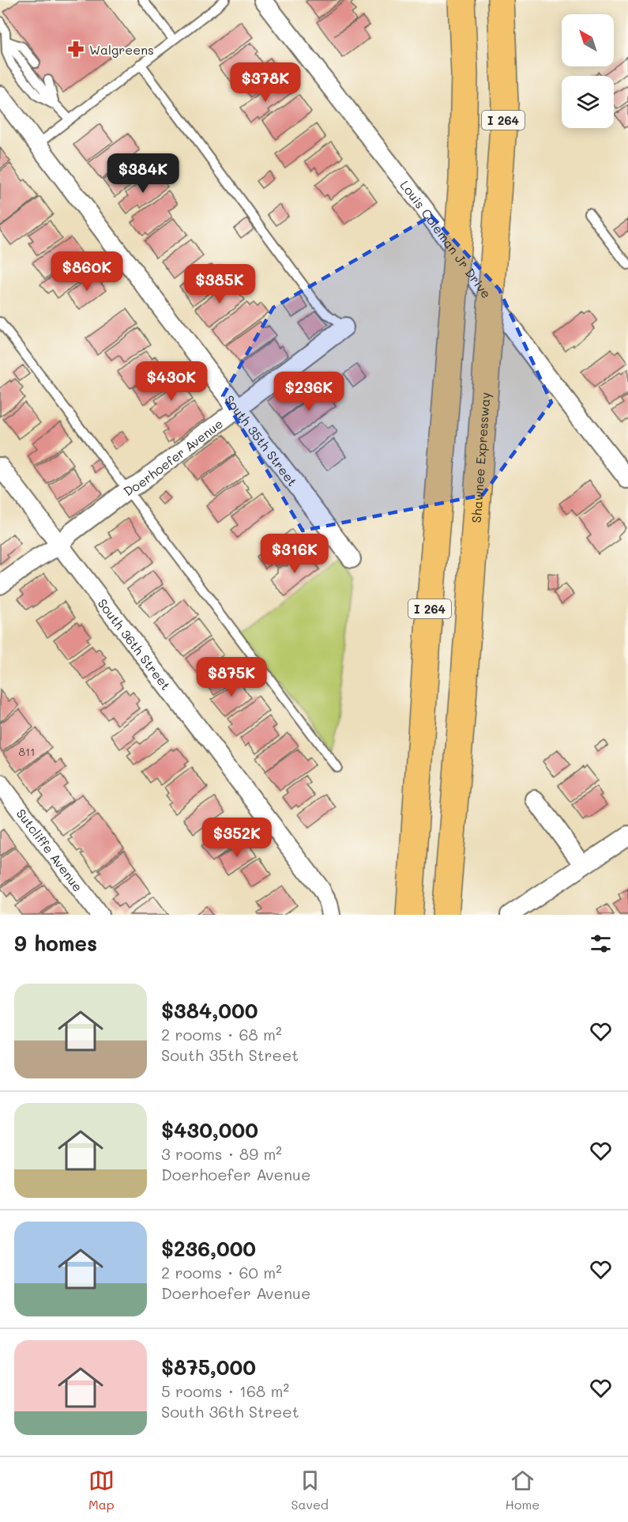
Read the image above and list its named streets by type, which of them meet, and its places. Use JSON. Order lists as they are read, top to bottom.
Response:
{
  "streets": {
    "highway": ["I 264", "Shawnee Expressway"],
    "street": [
      "Louis Coleman Jr Drive",
      "South 35th Street",
      "Doerhoefer Avenue",
      "South 36th Street",
      "Sutcliffe Avenue"
    ]
  },
  "crossings": [
    ["South 35th Street", "Doerhoefer Avenue"],
    ["Doerhoefer Avenue", "South 36th Street"]
  ],
  "places": {
    "pharmacy": ["Walgreens"]
  },
  "house_numbers": ["811"],
  "north": "top left",
  "page": {
    "price": [
      "$378K",
      "$384K",
      "$860K",
      "$385K",
      "$430K",
      "$236K",
      "$316K",
      "$875K",
      "$352K"
    ],
    "heading": "9 homes",
    "list": [
      {
        "name": "$384,000",
        "note": "2 rooms · 68 m² · South 35th Street"
      },
      {
        "name": "$430,000",
        "note": "3 rooms · 89 m² · Doerhoefer Avenue"
      },
      {
        "name": "$236,000",
        "note": "2 rooms · 60 m² · Doerhoefer Avenue"
      },
      {
        "name": "$875,000",
        "note": "5 rooms · 168 m² · South 36th Street"
      }
    ],
    "tabs": ["Map", "Saved", "Home"]
  }
}
